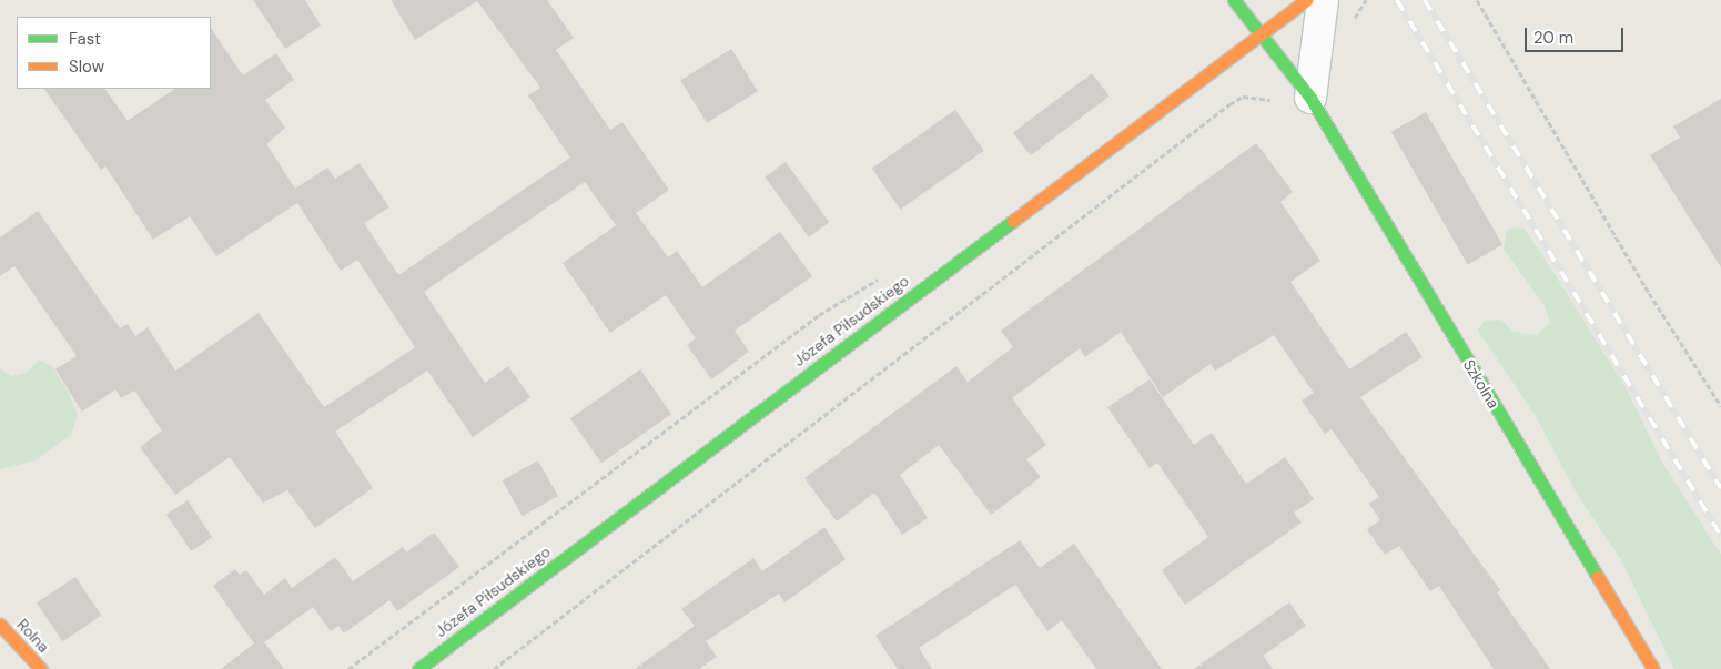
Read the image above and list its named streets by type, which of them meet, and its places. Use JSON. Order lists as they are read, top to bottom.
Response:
{
  "streets": {
    "main road": ["Józefa Piłsudskiego", "Szkolna", "Rolna"]
  },
  "crossings": [
    ["Józefa Piłsudskiego", "Szkolna"]
  ],
  "legend": ["Fast", "Slow"],
  "scale_bar": "20 m"
}
